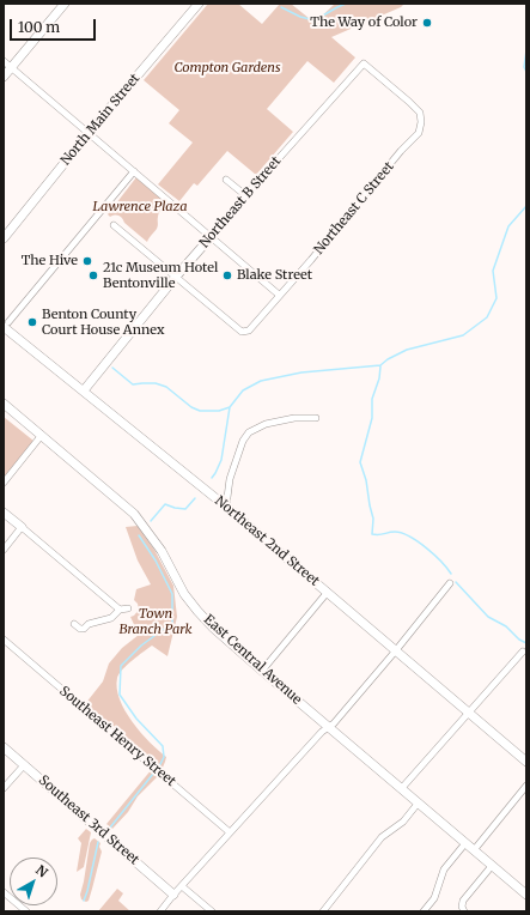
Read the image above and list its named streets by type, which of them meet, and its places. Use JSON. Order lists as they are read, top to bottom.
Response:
{
  "streets": {
    "street": [
      "North Main Street",
      "Northeast B Street",
      "Northeast C Street",
      "Northeast 2nd Street",
      "East Central Avenue",
      "Southeast Henry Street",
      "Southeast 3rd Street"
    ]
  },
  "crossings": [
    ["Northeast B Street", "Northeast C Street"],
    ["Northeast B Street", "Northeast 2nd Street"]
  ],
  "parks": ["Compton Gardens", "Lawrence Plaza", "Town Branch Park"],
  "places": [
    "The Way of Color",
    "The Hive",
    "21c Museum Hotel Bentonville",
    "Blake Street",
    "Benton County Court House Annex"
  ],
  "scale_bar": "100 m",
  "north": "top right"
}
